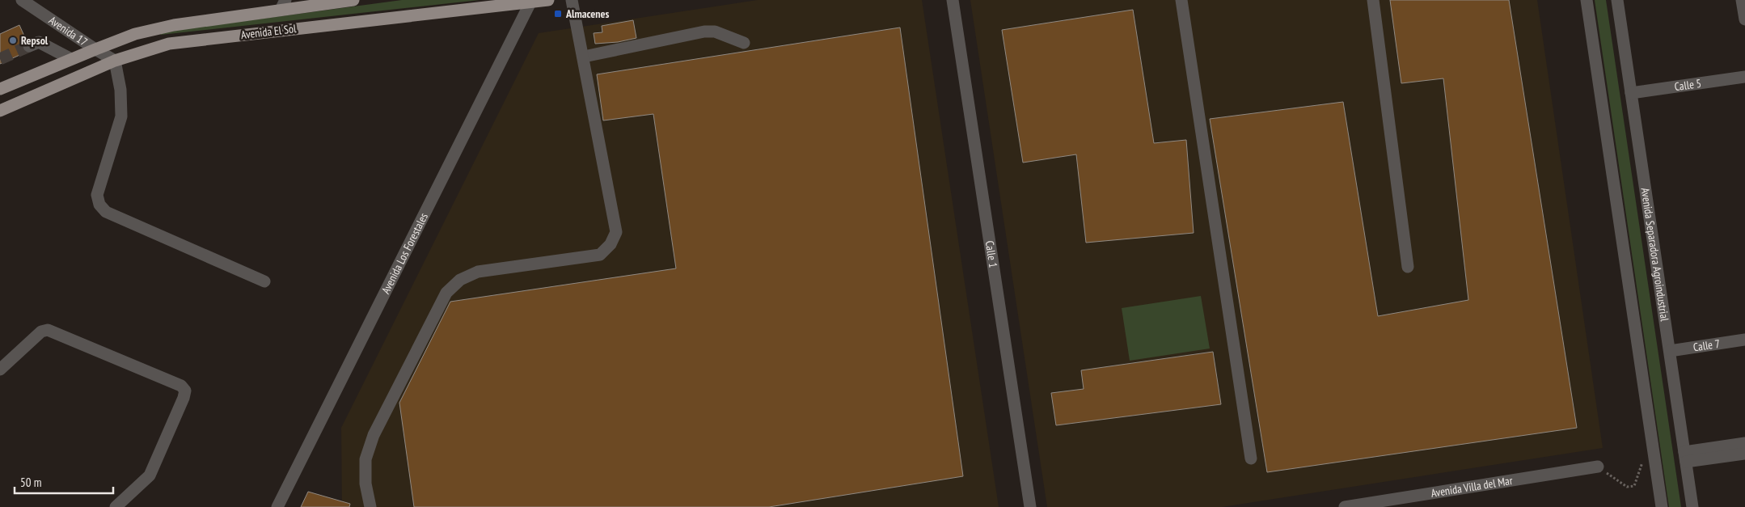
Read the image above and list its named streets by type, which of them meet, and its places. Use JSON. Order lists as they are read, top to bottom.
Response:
{
  "streets": {
    "main road": ["Avenida El Sol"],
    "street": [
      "Avenida 17",
      "Calle 5",
      "Avenida Los Forestales",
      "Avenida Separadora Agroindustrial",
      "Calle 1",
      "Calle 7",
      "Avenida Villa del Mar"
    ]
  },
  "crossings": [
    ["Avenida 17", "Avenida El Sol"],
    ["Avenida El Sol", "Avenida Los Forestales"],
    ["Calle 5", "Avenida Separadora Agroindustrial"],
    ["Avenida Separadora Agroindustrial", "Calle 7"]
  ],
  "places": {
    "transit": ["Almacenes"],
    "other": ["Repsol"]
  },
  "scale_bar": "50 m"
}
